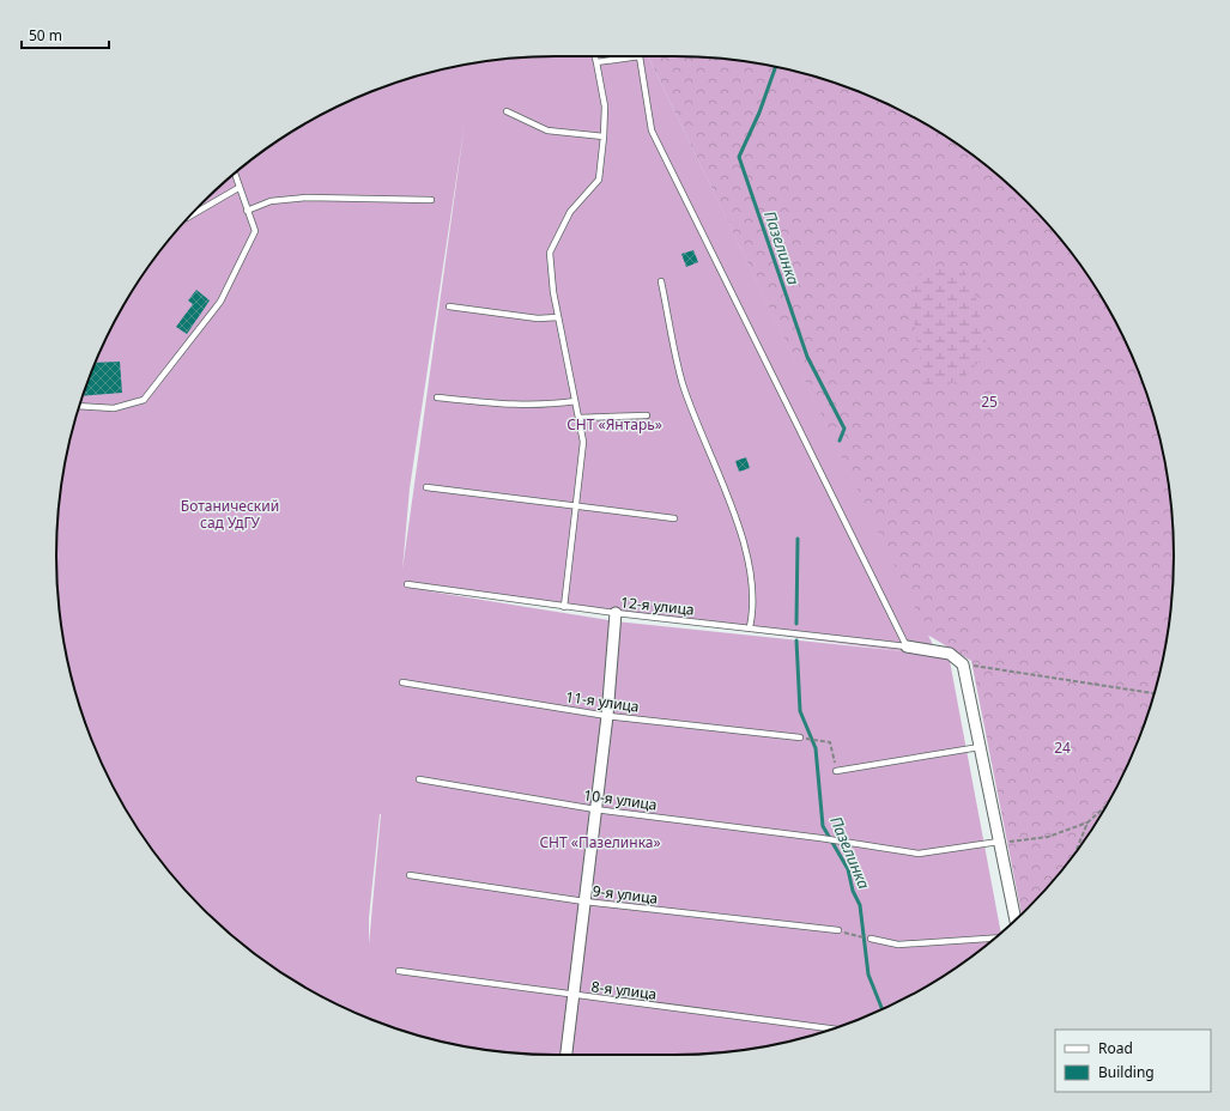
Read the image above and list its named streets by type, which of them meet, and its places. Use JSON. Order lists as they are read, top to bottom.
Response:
{
  "streets": {
    "lane": [
      "12-я улица",
      "11-я улица",
      "10-я улица",
      "9-я улица",
      "8-я улица"
    ]
  },
  "water": ["Пазелинка"],
  "parks": [
    "25",
    "СНТ «Янтарь»",
    "Ботанический сад УдГУ",
    "24",
    "СНТ «Пазелинка»"
  ],
  "legend": ["Road", "Building"],
  "scale_bar": "50 m"
}
